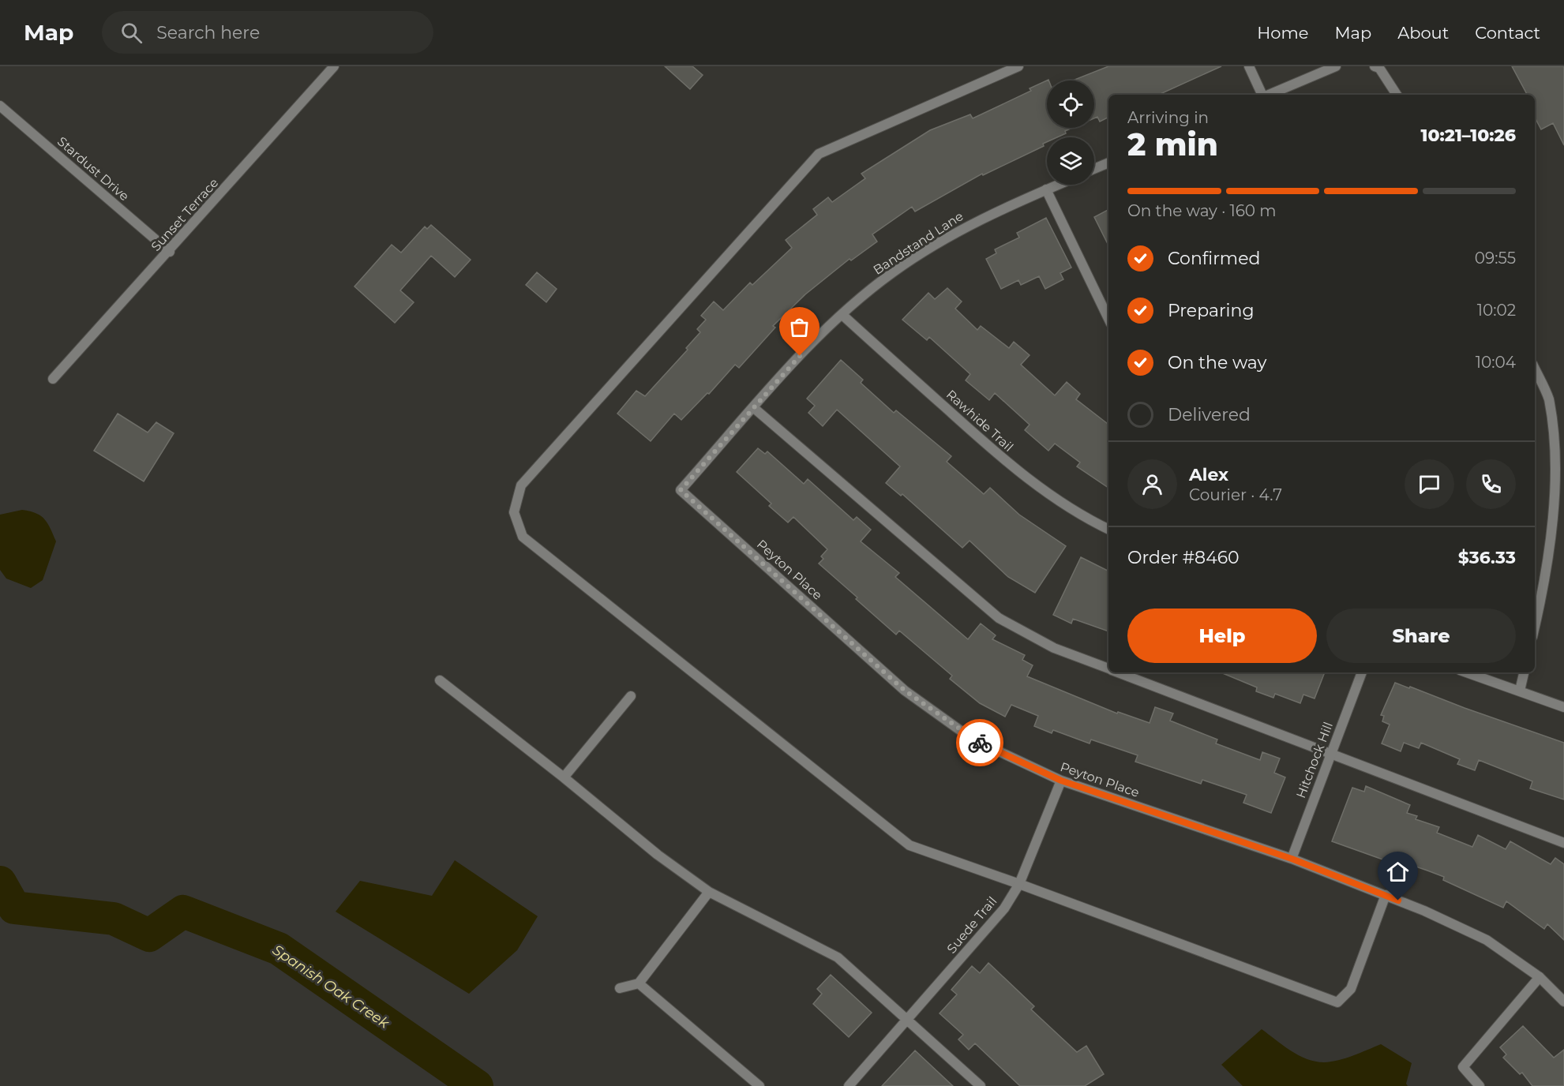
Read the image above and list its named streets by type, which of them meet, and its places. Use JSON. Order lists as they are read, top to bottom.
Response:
{
  "streets": {
    "street": [
      "Stardust Drive",
      "Sunset Terrace",
      "Bandstand Lane",
      "Rawhide Trail",
      "Peyton Place",
      "Hitchock Hill",
      "Suede Trail"
    ]
  },
  "crossings": [
    ["Stardust Drive", "Sunset Terrace"],
    ["Bandstand Lane", "Rawhide Trail"],
    ["Bandstand Lane", "Peyton Place"],
    ["Peyton Place", "Hitchock Hill"],
    ["Peyton Place", "Suede Trail"]
  ],
  "water": ["Spanish Oak Creek"],
  "page": {
    "header": "Map",
    "search": "Search here",
    "nav": [
      "Home",
      "Map",
      "About",
      "Contact"
    ],
    "heading": ["2 min", "Arriving in", "10:21–10:26"],
    "panel": [
      "Alex",
      "Courier · 4.7",
      "Order #8460",
      "$36.33"
    ],
    "bar": "On the way · 160 m",
    "list": [
      ["Confirmed", "09:55"],
      ["Preparing", "10:02"],
      ["On the way", "10:04"],
      "Delivered"
    ],
    "buttons": ["Help", "Share"]
  }
}
